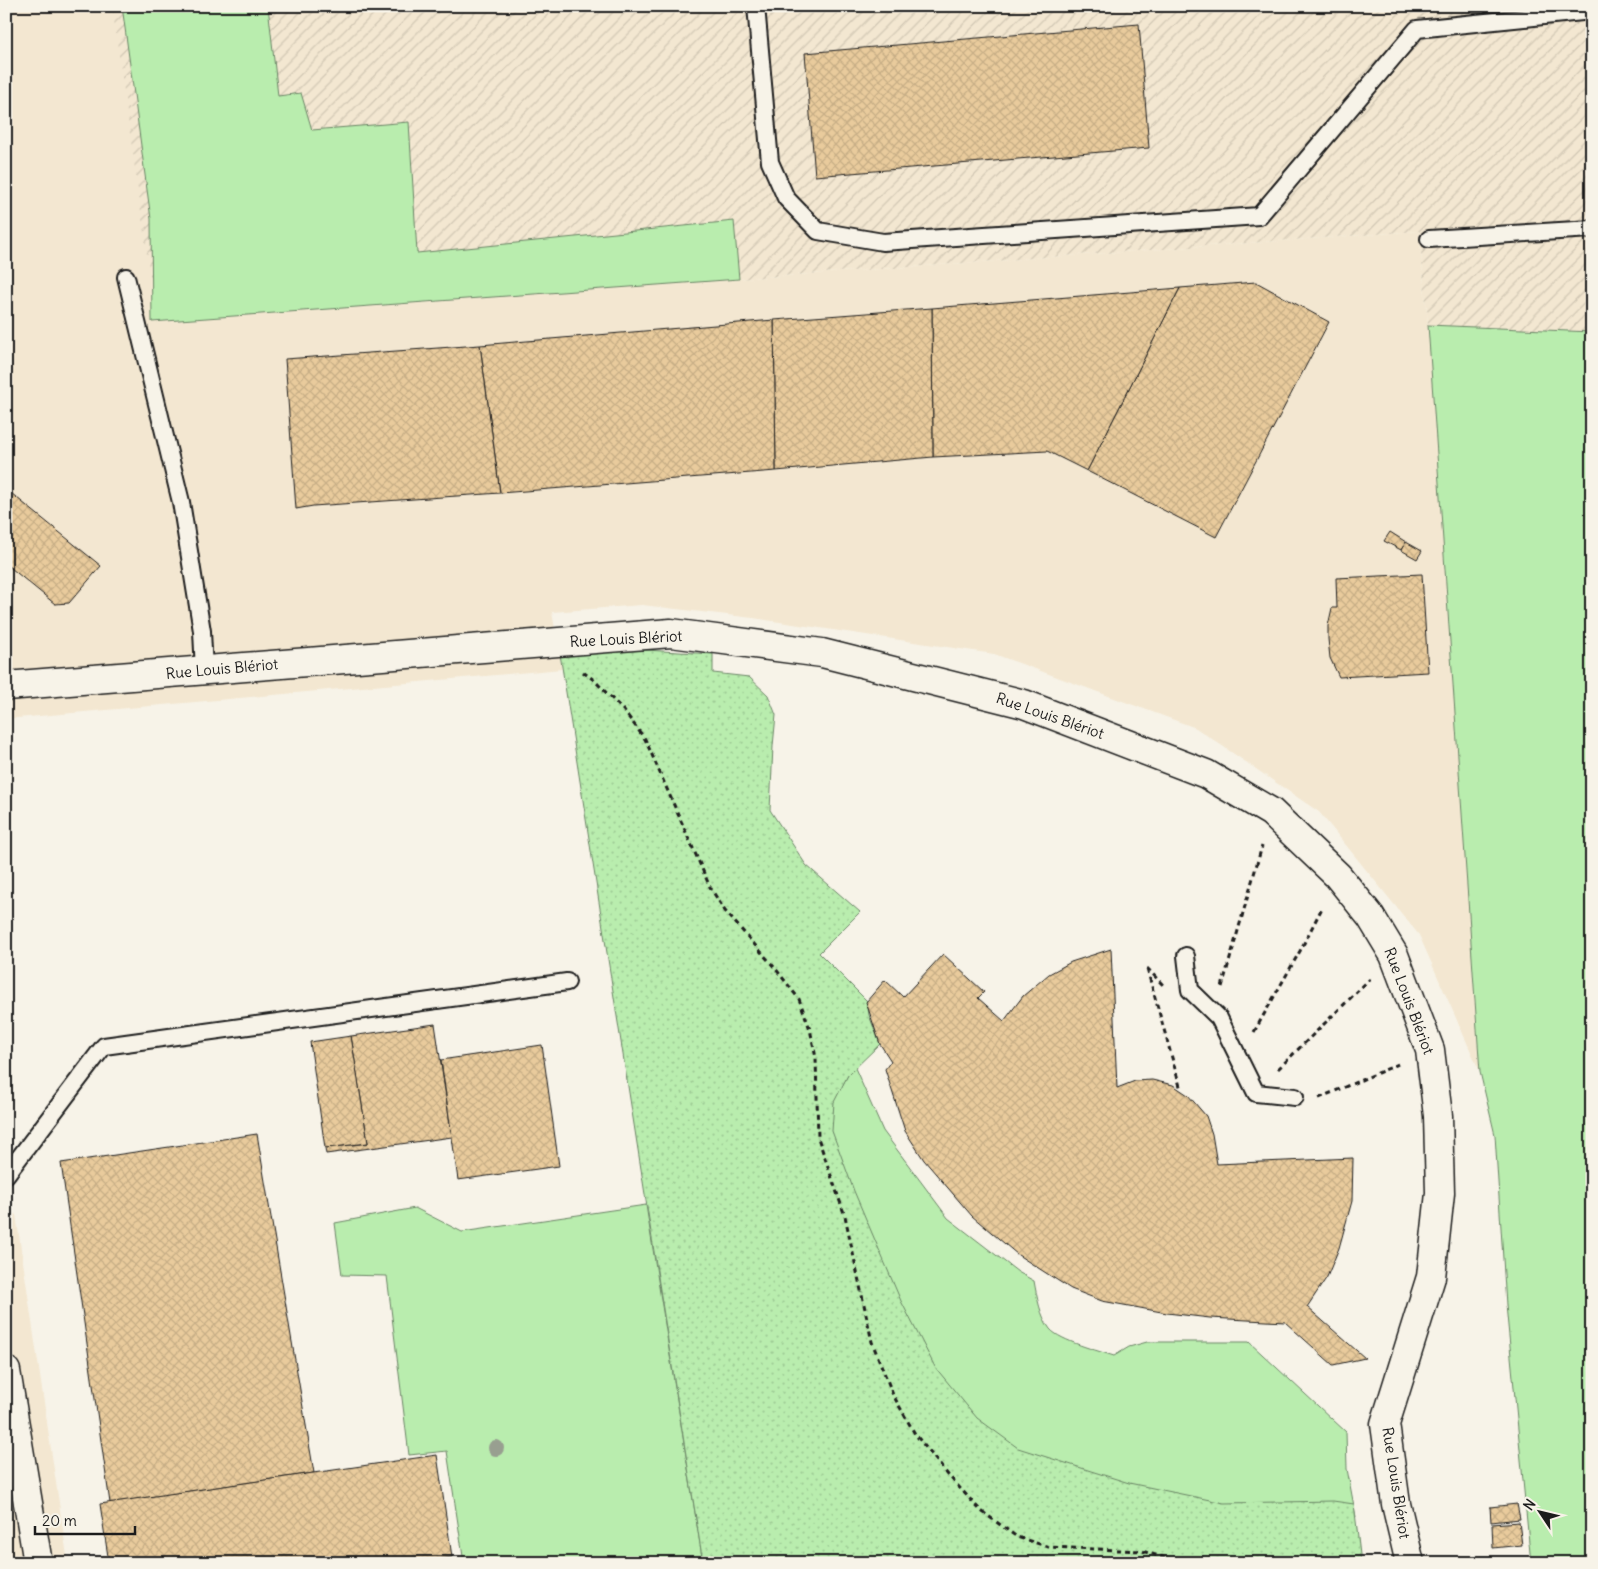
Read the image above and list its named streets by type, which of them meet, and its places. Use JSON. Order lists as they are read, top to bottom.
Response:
{
  "streets": {
    "street": ["Rue Louis Blériot"]
  },
  "scale_bar": "20 m",
  "north": "top left"
}
